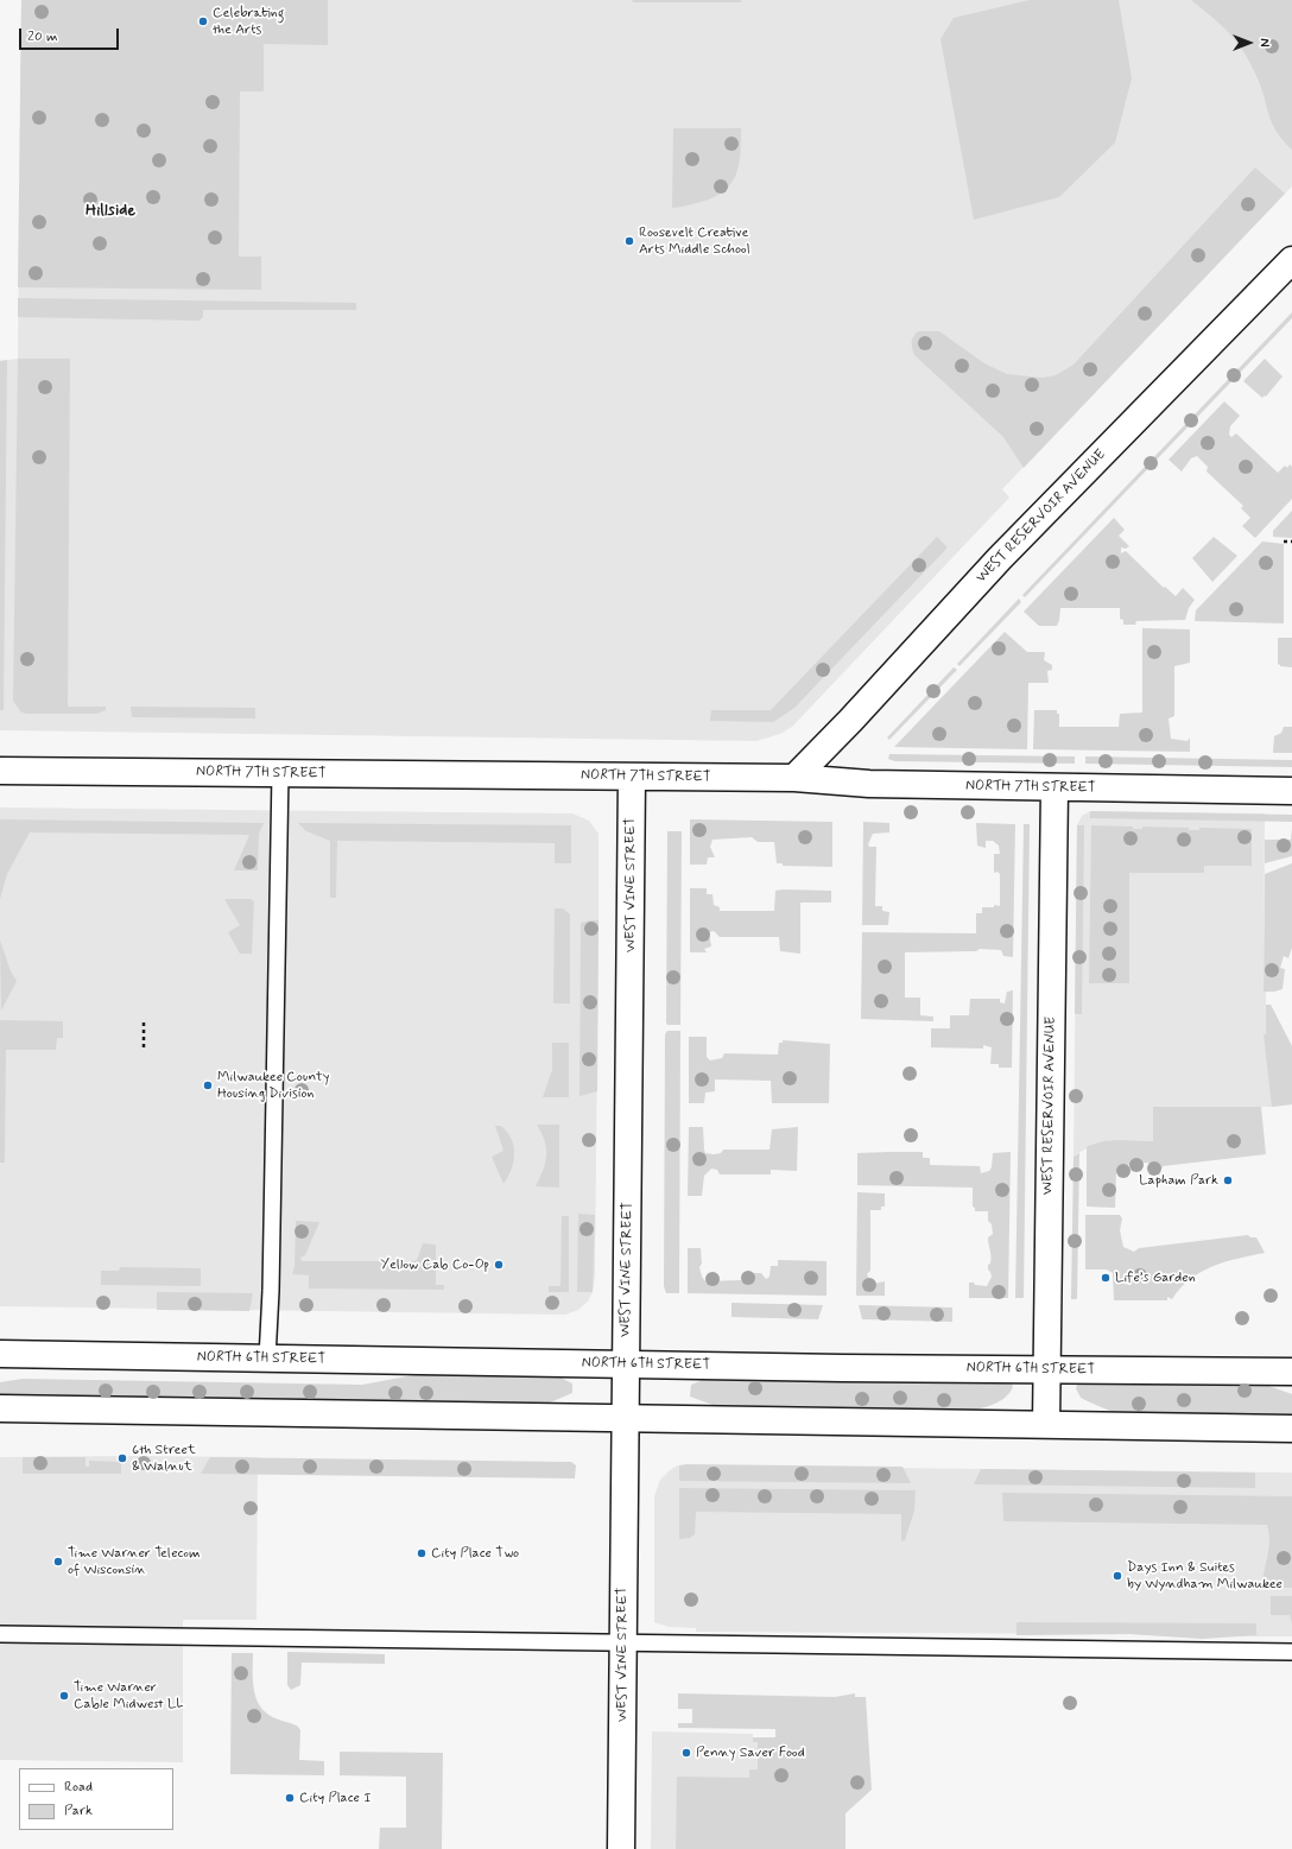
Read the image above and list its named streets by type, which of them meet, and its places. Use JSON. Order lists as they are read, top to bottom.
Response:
{
  "streets": {
    "street": [
      "WEST RESERVOIR AVENUE",
      "NORTH 7TH STREET",
      "WEST VINE STREET",
      "NORTH 6TH STREET"
    ]
  },
  "crossings": [
    ["WEST RESERVOIR AVENUE", "NORTH 7TH STREET"],
    ["WEST RESERVOIR AVENUE", "NORTH 6TH STREET"],
    ["NORTH 7TH STREET", "WEST VINE STREET"],
    ["WEST VINE STREET", "NORTH 6TH STREET"]
  ],
  "districts": ["Hillside"],
  "places": [
    "Celebrating the Arts",
    "Roosevelt Creative Arts Middle School",
    "Milwaukee County Housing Division",
    "Lapham Park",
    "Yellow Cab Co-Op",
    "Life’s Garden",
    "6th Street & Walnut",
    "City Place Two",
    "Time Warner Telecom of Wisconsin",
    "Days Inn & Suites by Wyndham Milwaukee",
    "Time Warner Cable Midwest LL",
    "Penny Saver Food",
    "City Place I"
  ],
  "legend": ["Road", "Park"],
  "scale_bar": "20 m",
  "north": "right"
}
